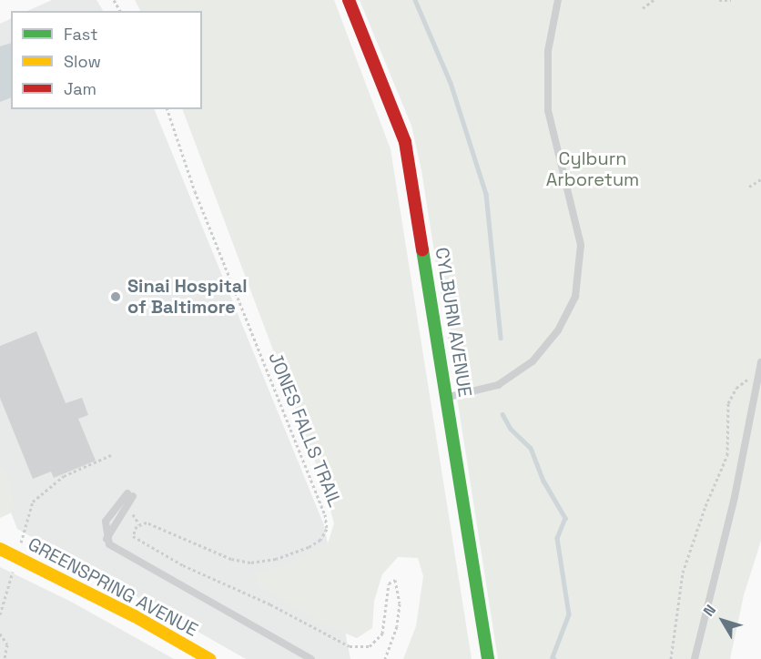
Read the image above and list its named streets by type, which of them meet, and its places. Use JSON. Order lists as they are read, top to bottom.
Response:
{
  "streets": {
    "street": ["CYLBURN AVENUE", "GREENSPRING AVENUE"],
    "path": ["JONES FALLS TRAIL"]
  },
  "parks": ["Cylburn Arboretum"],
  "places": ["Sinai Hospital of Baltimore"],
  "legend": ["Fast", "Slow", "Jam"],
  "north": "top left"
}
